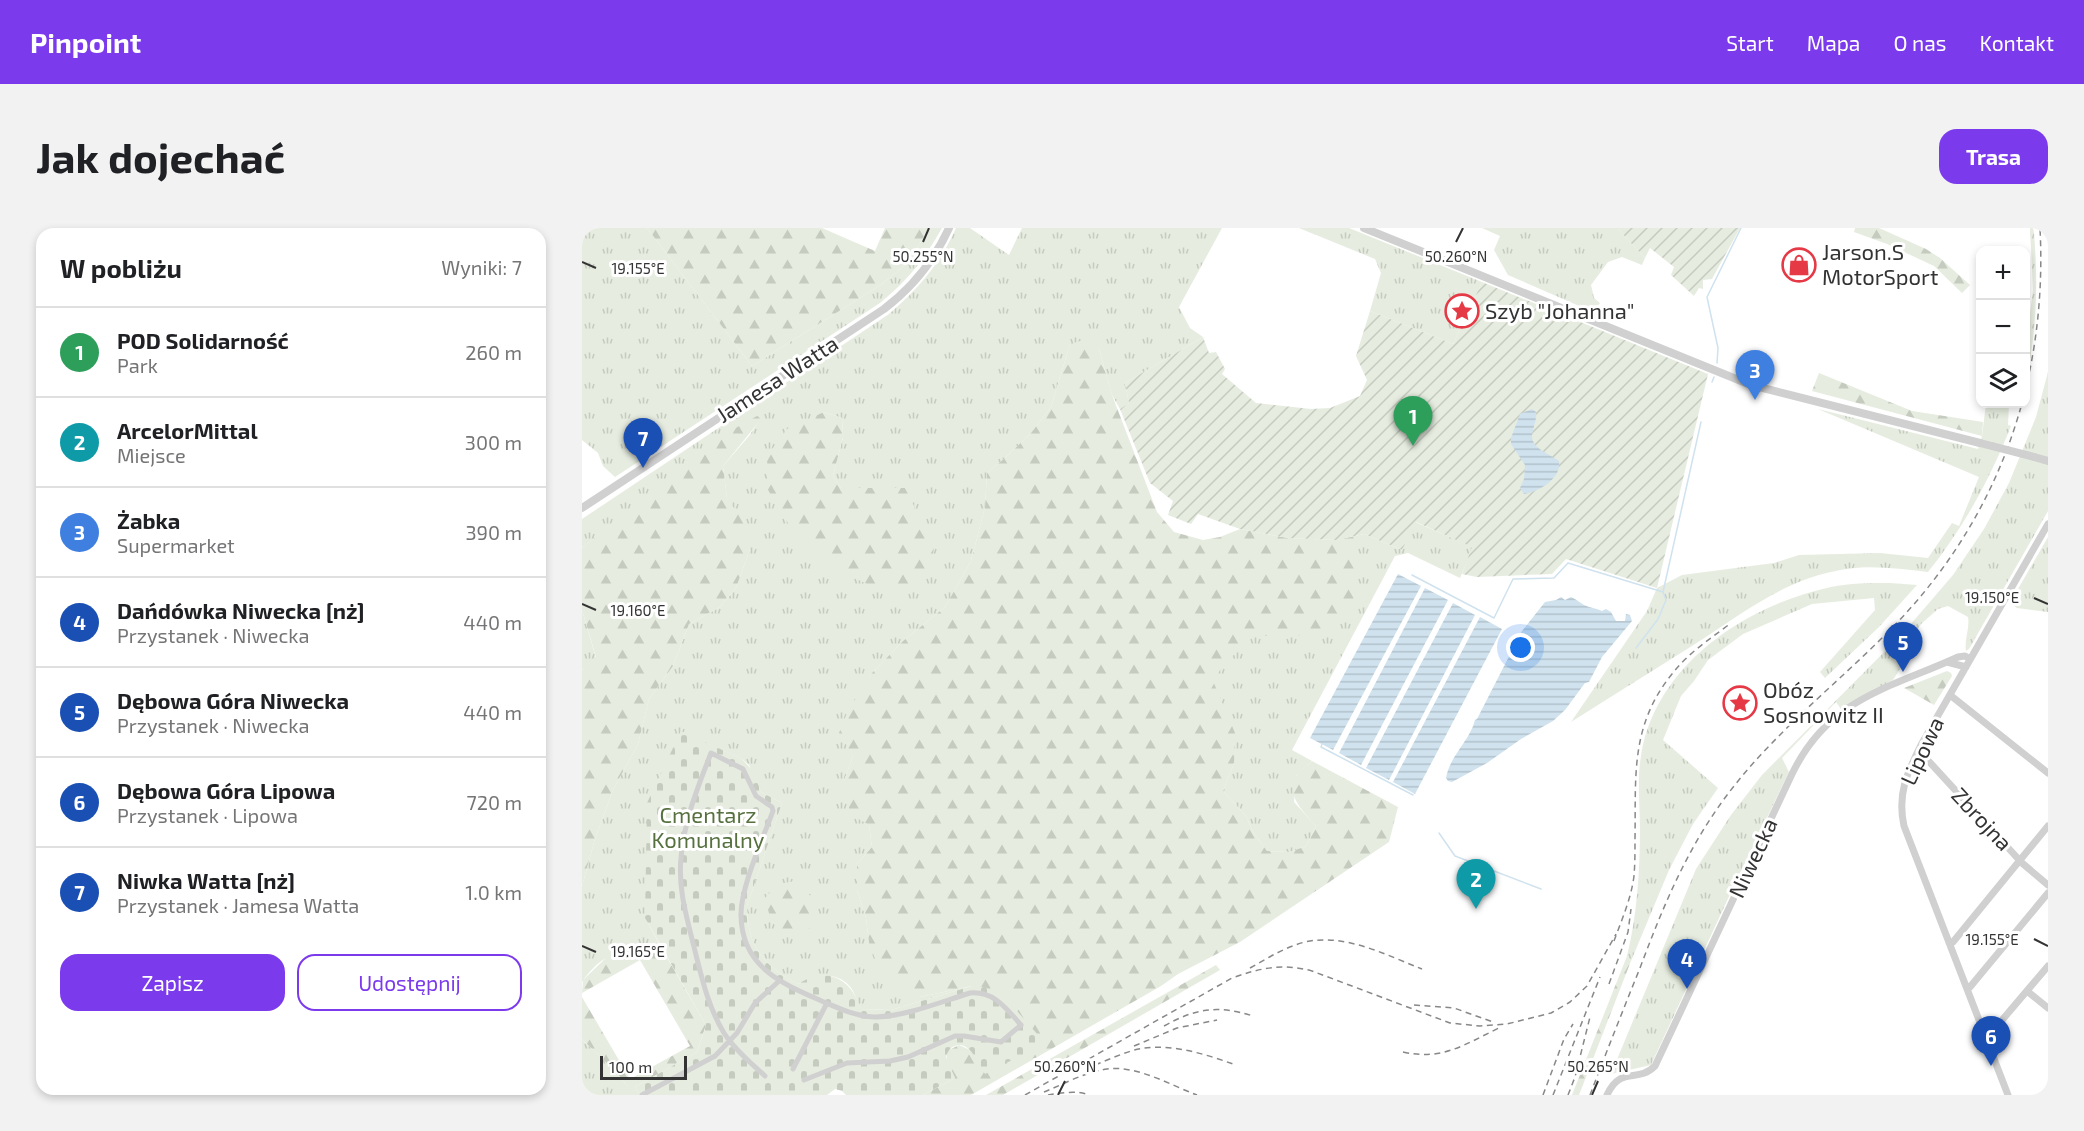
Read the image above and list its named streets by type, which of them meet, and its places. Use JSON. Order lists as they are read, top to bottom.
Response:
{
  "streets": {
    "street": [
      "Jamesa Watta",
      "Lipowa",
      "Zbrojna",
      "Niwecka"
    ]
  },
  "crossings": [
    ["Lipowa", "Zbrojna"],
    ["Lipowa", "Niwecka"]
  ],
  "parks": ["Cmentarz Komunalny"],
  "places": {
    "shop": ["Jarson.S MotorSport"],
    "place": ["Szyb \"Johanna\"", "Obóz Sosnowitz II"]
  },
  "scale_bar": "100 m",
  "page": {
    "header": "Pinpoint",
    "nav": [
      "Start",
      "Mapa",
      "O nas",
      "Kontakt"
    ],
    "buttons": [
      "Trasa",
      ["Zapisz", "Udostępnij"]
    ],
    "title": "Jak dojechać",
    "heading": ["W pobliżu", "Wyniki: 7"],
    "map_buttons": ["+", "−"],
    "list": [
      {
        "mark": "1",
        "name": "POD Solidarność",
        "note": "Park",
        "value": "260 m"
      },
      {
        "mark": "2",
        "name": "ArcelorMittal",
        "note": "Miejsce",
        "value": "300 m"
      },
      {
        "mark": "3",
        "name": "Żabka",
        "note": "Supermarket",
        "value": "390 m"
      },
      {
        "mark": "4",
        "name": "Dańdówka Niwecka [nż]",
        "note": "Przystanek · Niwecka",
        "value": "440 m"
      },
      {
        "mark": "5",
        "name": "Dębowa Góra Niwecka",
        "note": "Przystanek · Niwecka",
        "value": "440 m"
      },
      {
        "mark": "6",
        "name": "Dębowa Góra Lipowa",
        "note": "Przystanek · Lipowa",
        "value": "720 m"
      },
      {
        "mark": "7",
        "name": "Niwka Watta [nż]",
        "note": "Przystanek · Jamesa Watta",
        "value": "1.0 km"
      }
    ],
    "pins": [
      "3",
      "1",
      "7",
      "5",
      "2",
      "4",
      "6"
    ],
    "scale": "100 m"
  },
  "coordinates": [
    "50.255°N",
    "50.260°N",
    "19.155°E",
    "19.150°E",
    "19.160°E",
    "19.165°E",
    "50.265°N"
  ]
}
